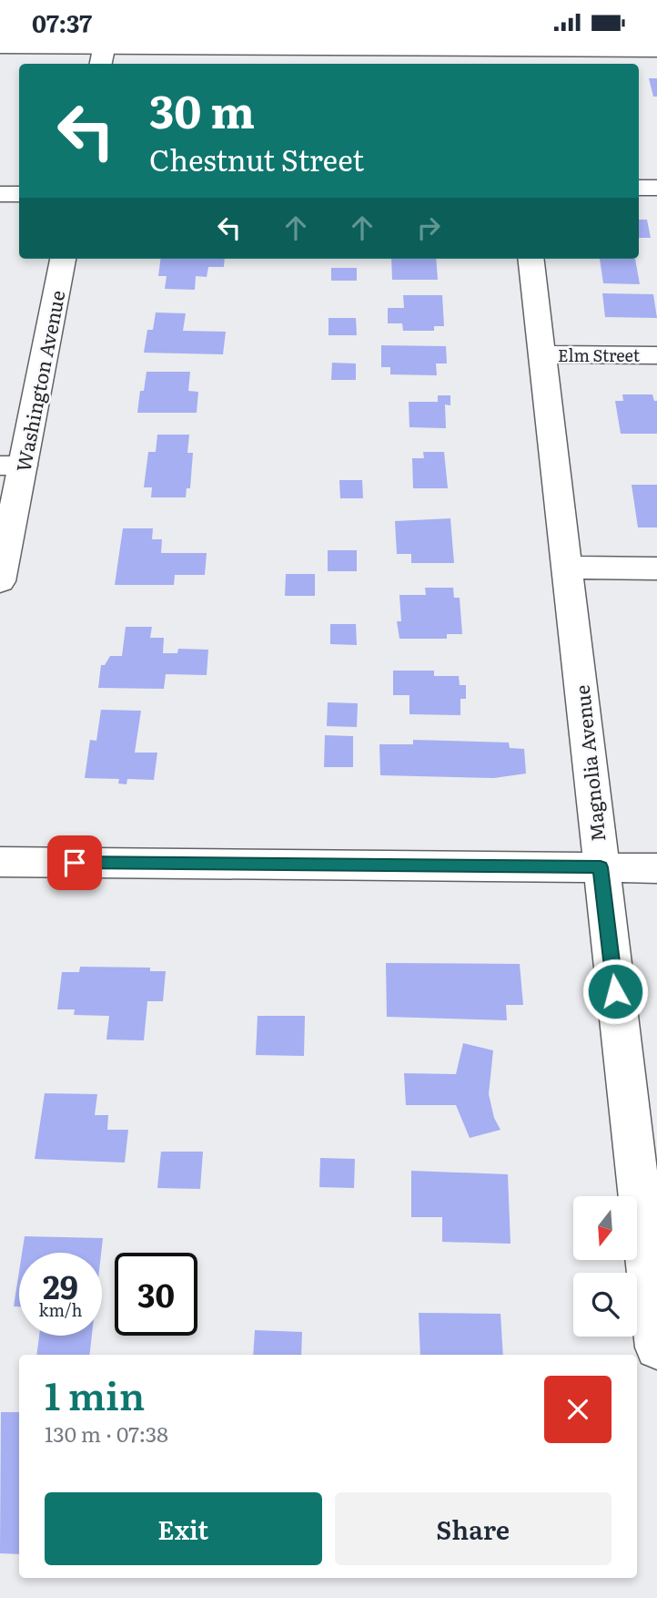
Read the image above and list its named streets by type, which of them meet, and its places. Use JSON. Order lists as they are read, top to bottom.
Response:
{
  "streets": {
    "street": ["Elm Street", "Washington Avenue", "Magnolia Avenue"]
  },
  "crossings": [
    ["Elm Street", "Magnolia Avenue"]
  ],
  "north": "bottom",
  "page": {
    "status": "07:37",
    "turn": ["30 m", "Chestnut Street"],
    "speed": "29 km/h",
    "limit": "30",
    "heading": ["1 min", "130 m · 07:38"],
    "buttons": ["Exit", "Share"]
  }
}
